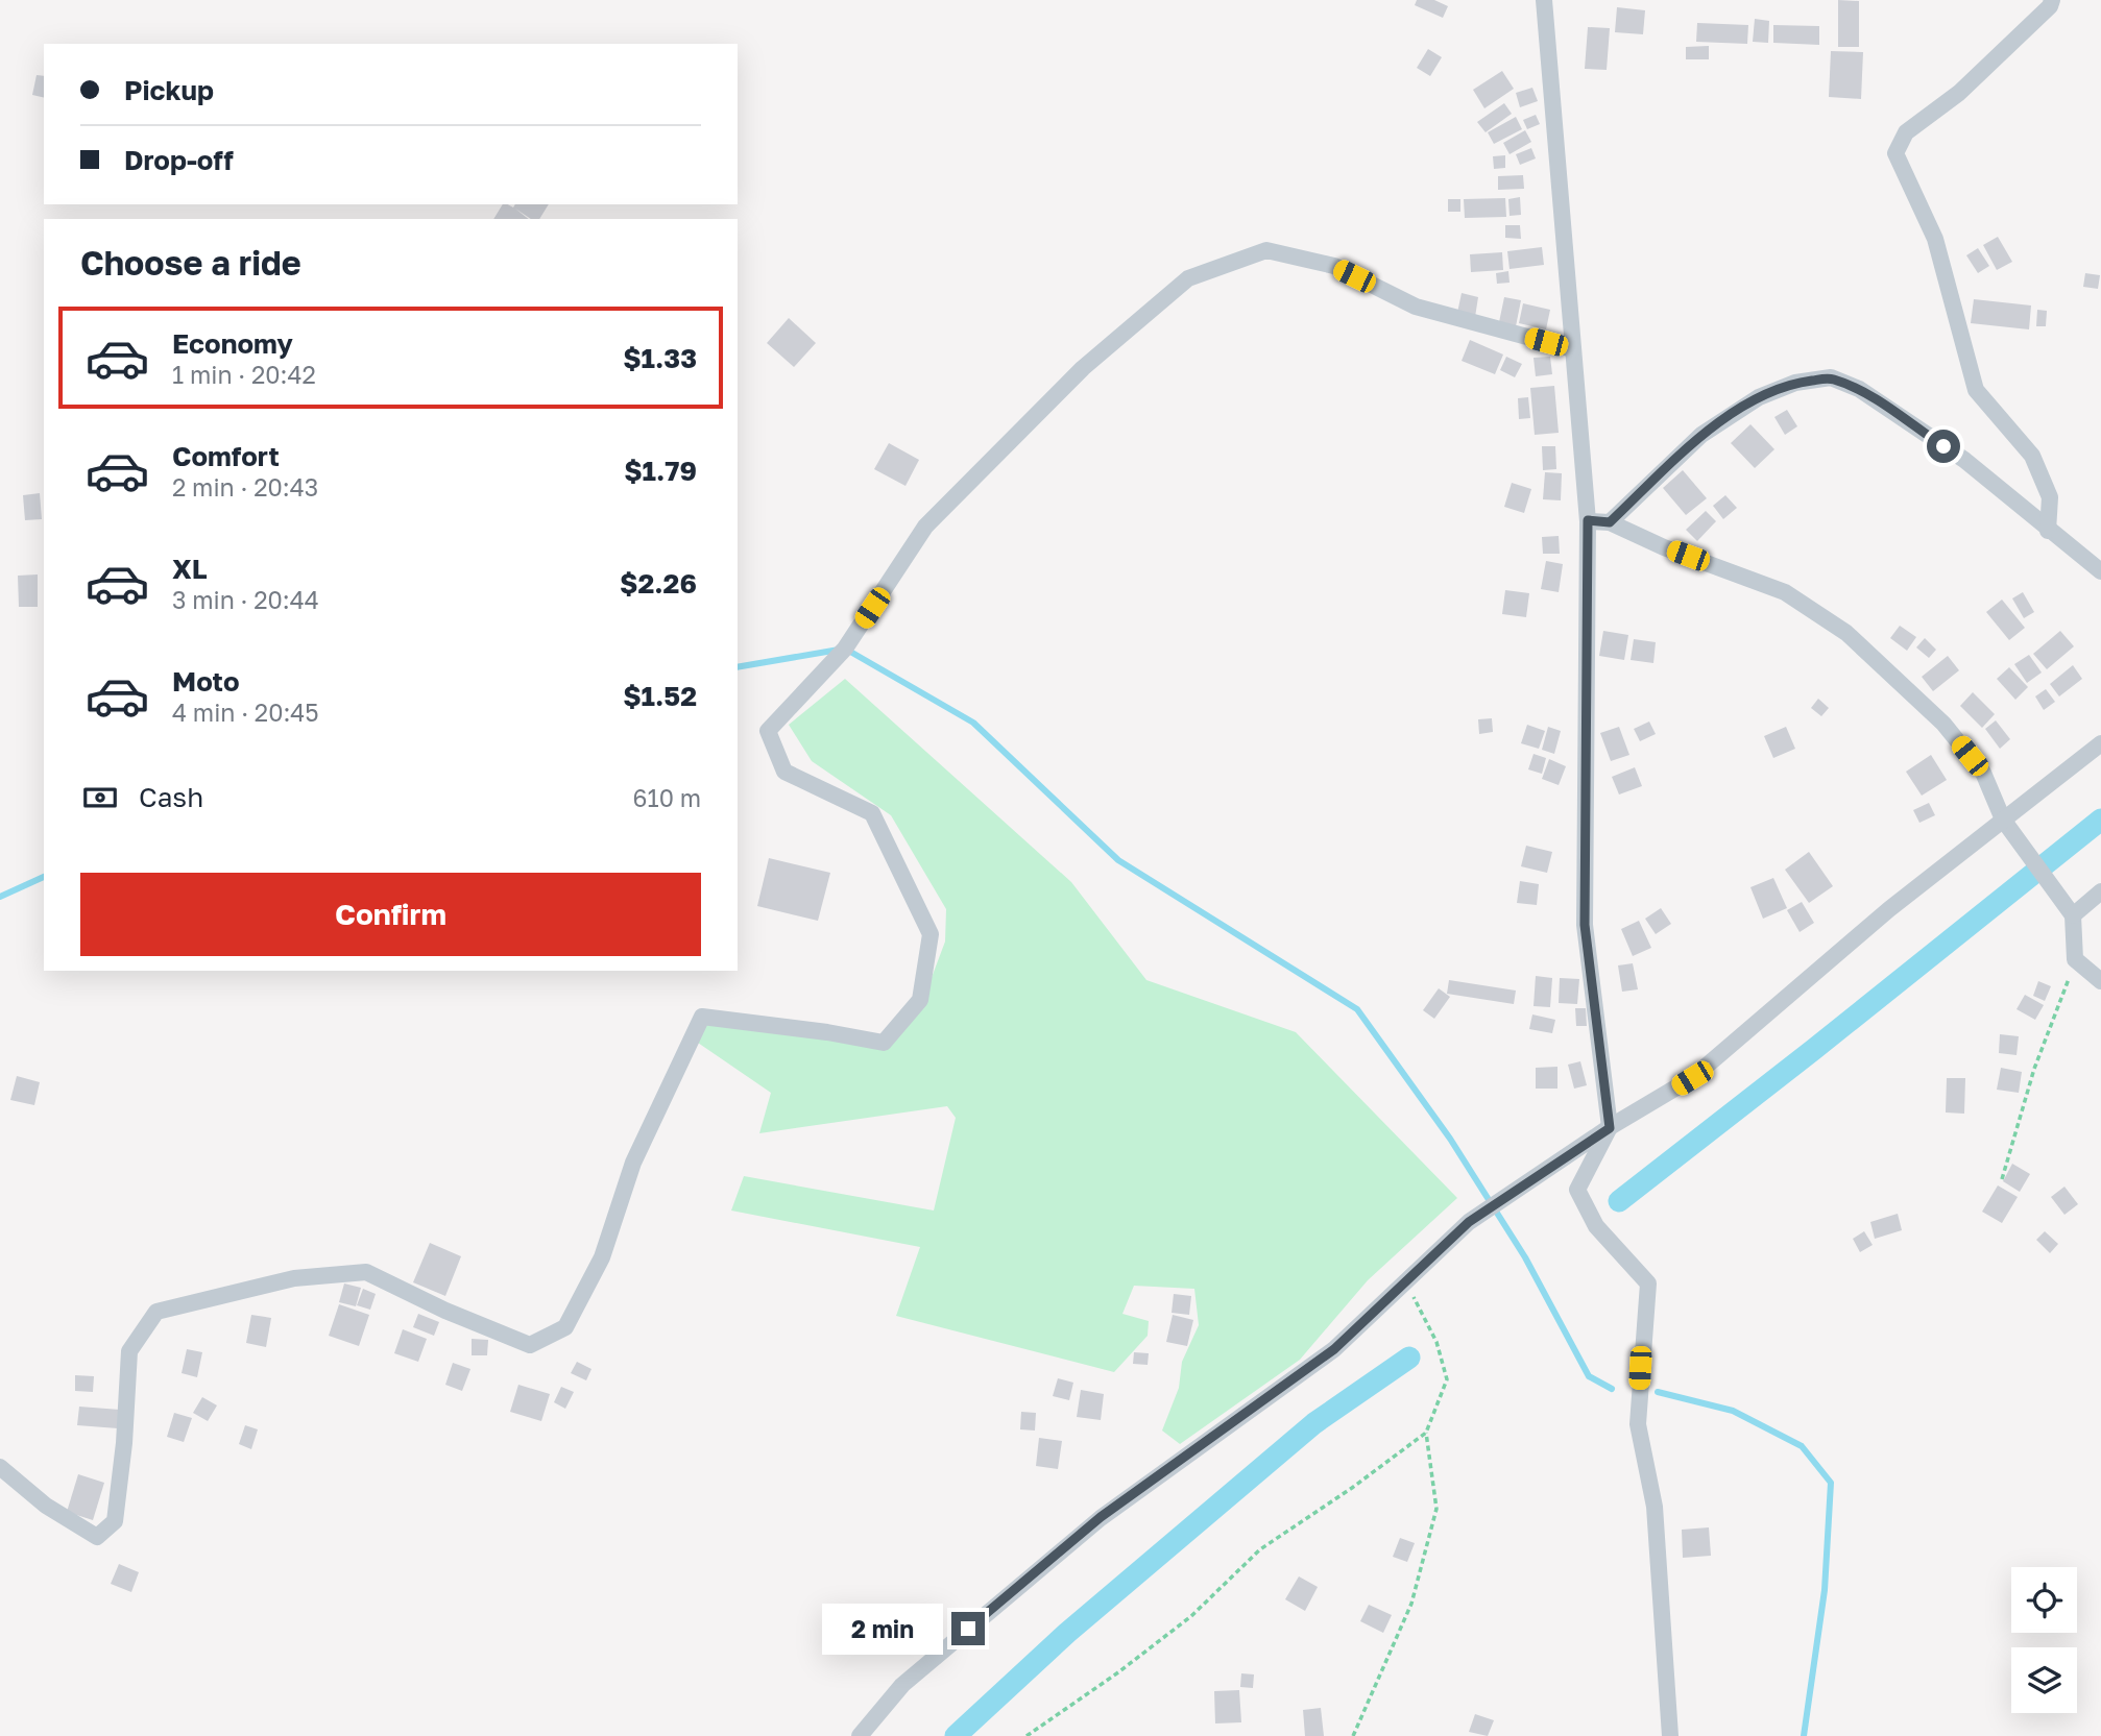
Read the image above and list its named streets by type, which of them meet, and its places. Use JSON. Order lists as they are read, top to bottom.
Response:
{
  "page": {
    "banner": ["Pickup", "Drop-off"],
    "heading": "Choose a ride",
    "list": [
      {
        "name": "Economy",
        "note": "1 min · 20:42",
        "value": "$1.33"
      },
      {
        "name": "Comfort",
        "note": "2 min · 20:43",
        "value": "$1.79"
      },
      {
        "name": "XL",
        "note": "3 min · 20:44",
        "value": "$2.26"
      },
      {
        "name": "Moto",
        "note": "4 min · 20:45",
        "value": "$1.52"
      }
    ],
    "pay": ["Cash", "610 m"],
    "buttons": "Confirm",
    "bubble": "2 min"
  }
}
